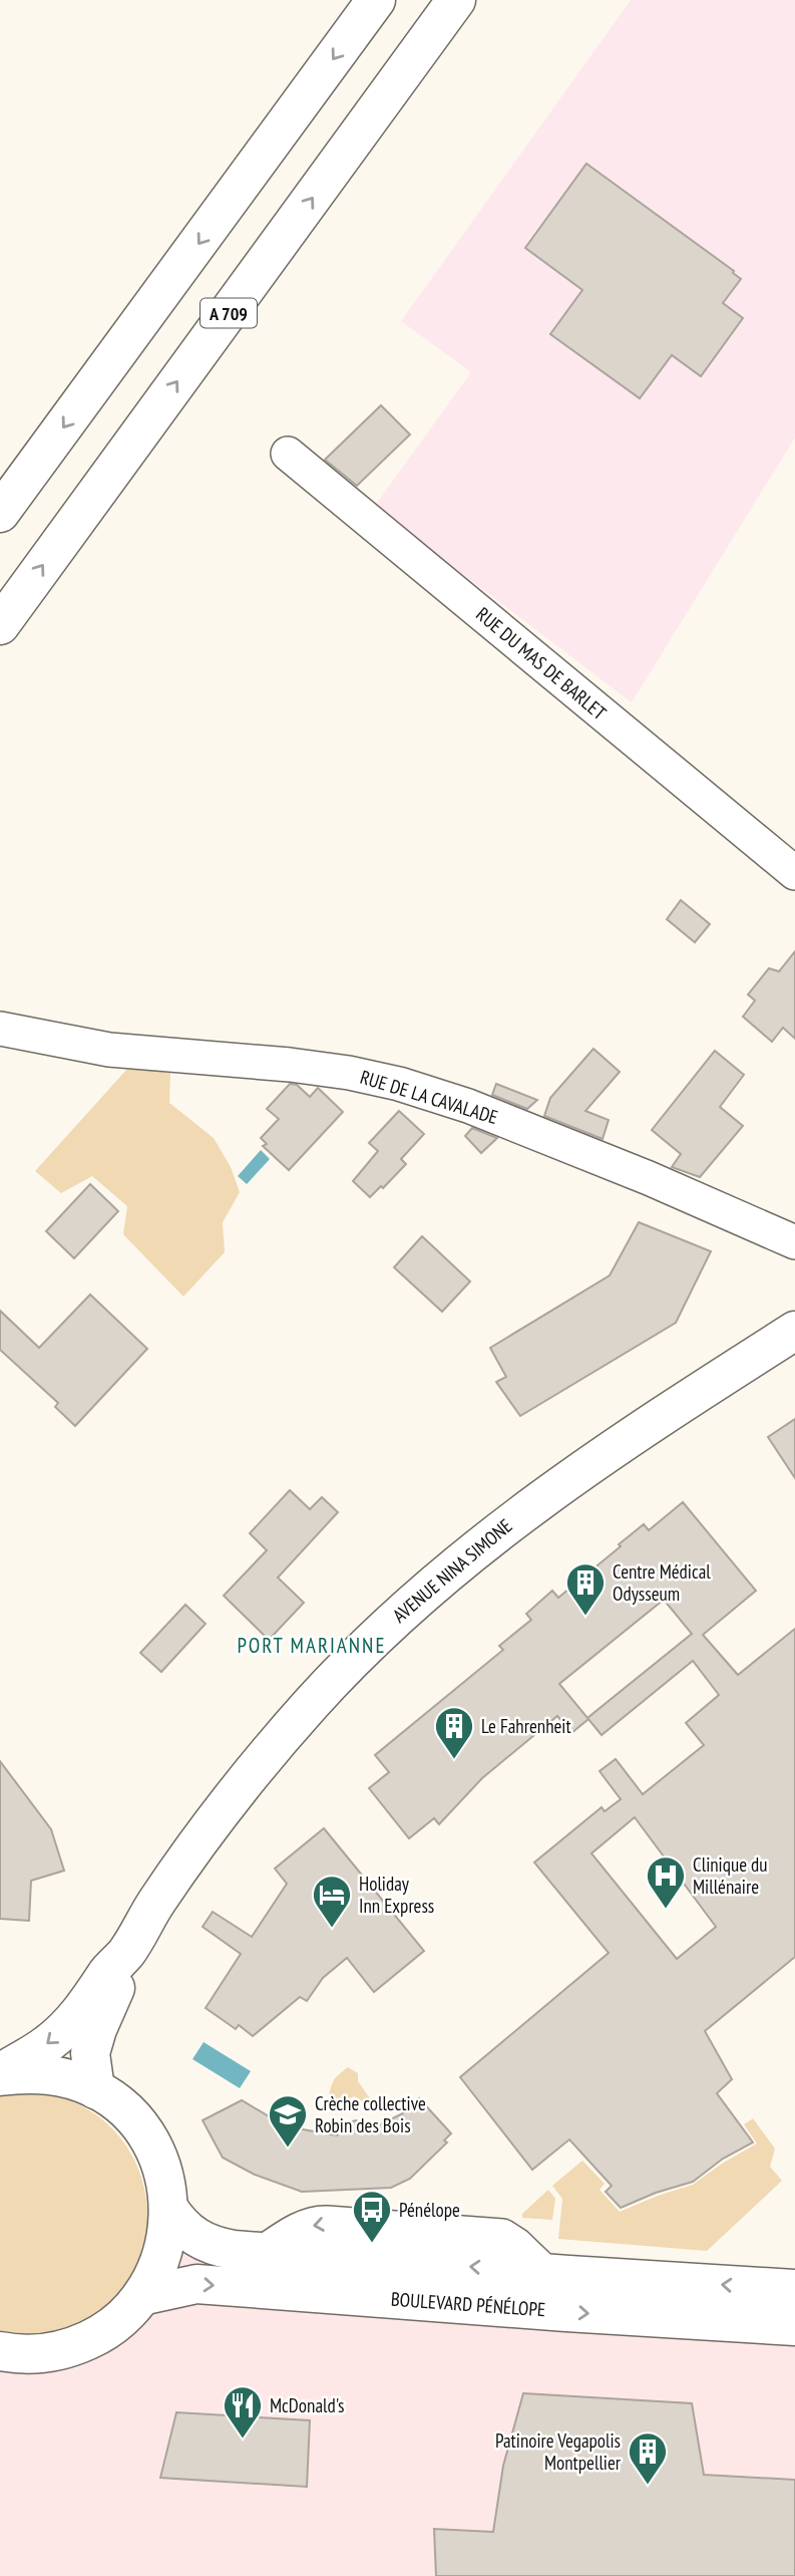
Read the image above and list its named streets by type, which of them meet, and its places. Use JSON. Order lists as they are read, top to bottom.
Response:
{
  "streets": {
    "main road": ["A 709", "AVENUE NINA SIMONE", "BOULEVARD PÉNÉLOPE"],
    "street": ["RUE DU MAS DE BARLET", "RUE DE LA CAVALADE"]
  },
  "districts": ["PORT MARIANNE"],
  "places": {
    "building": ["Centre Médical Odysseum", "Le Fahrenheit", "Patinoire Vegapolis Montpellier"],
    "hospital": ["Clinique du Millénaire"],
    "hotel": ["Holiday Inn Express"],
    "school or university": ["Crèche collective Robin des Bois"],
    "bus stop": ["Pénélope"],
    "restaurant": ["McDonald's"]
  }
}
